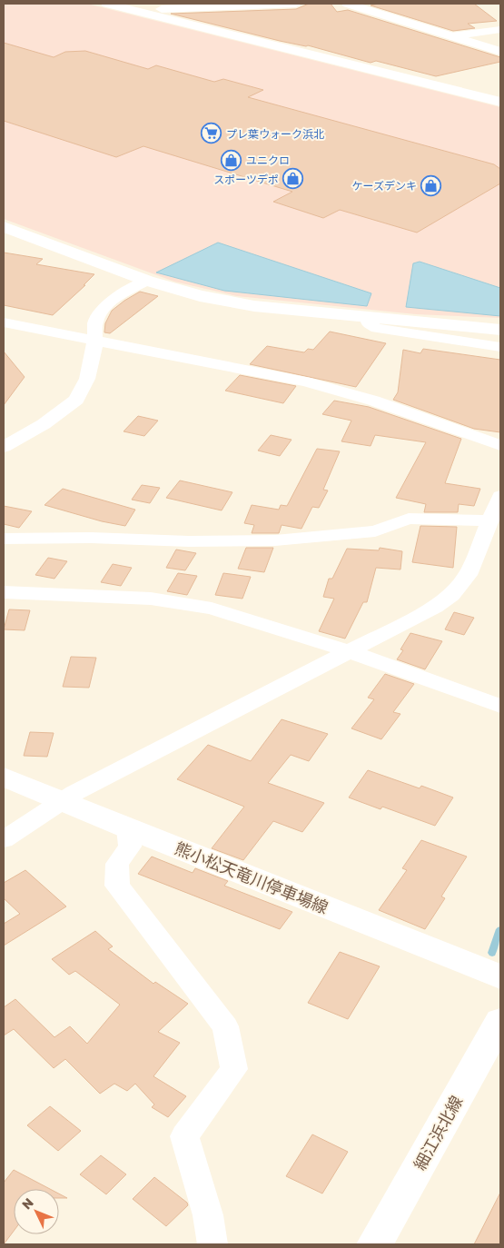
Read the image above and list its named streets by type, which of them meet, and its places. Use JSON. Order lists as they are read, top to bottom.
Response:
{
  "streets": {
    "street": ["熊小松天竜川停車場線", "細江浜北線"]
  },
  "places": {
    "supermarket": ["プレ葉ウォーク浜北"],
    "shop": ["ユニクロ", "スポーツデポ", "ケーズデンキ"]
  },
  "north": "top left"
}
